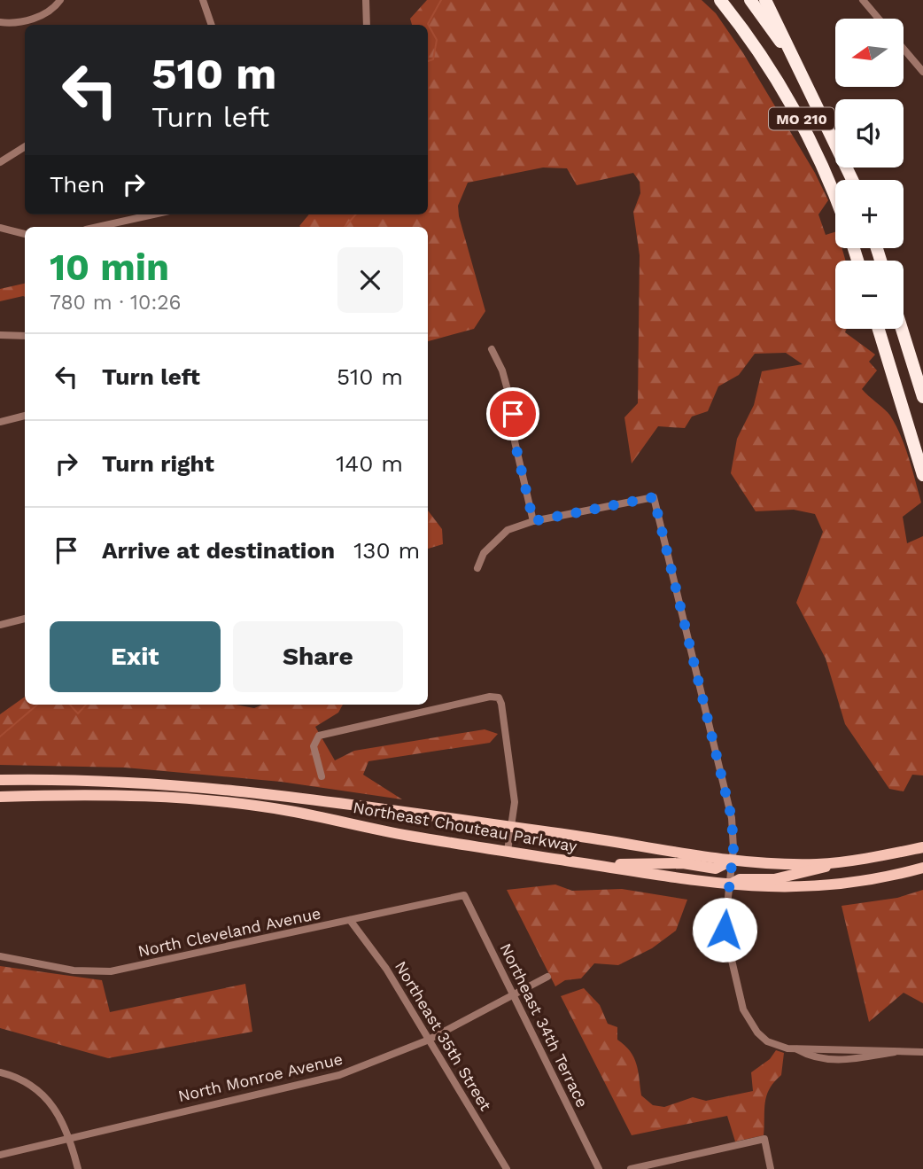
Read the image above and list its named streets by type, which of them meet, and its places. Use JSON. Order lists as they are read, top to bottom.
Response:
{
  "streets": {
    "highway": ["MO 210"],
    "main road": ["Northeast Chouteau Parkway"],
    "street": [
      "North Cleveland Avenue",
      "Northeast 34th Terrace",
      "Northeast 35th Street",
      "North Monroe Avenue"
    ]
  },
  "crossings": [
    ["North Cleveland Avenue", "Northeast 34th Terrace"],
    ["North Cleveland Avenue", "Northeast 35th Street"],
    ["Northeast 34th Terrace", "North Monroe Avenue"],
    ["Northeast 35th Street", "North Monroe Avenue"]
  ],
  "north": "left",
  "page": {
    "map_buttons": ["+", "−"],
    "turn": ["510 m", "Turn left"],
    "then": "Then",
    "heading": ["10 min", "780 m · 10:26"],
    "list": [
      {
        "name": "Turn left",
        "value": "510 m"
      },
      {
        "name": "Turn right",
        "value": "140 m"
      },
      {
        "name": "Arrive at destination",
        "value": "130 m"
      }
    ],
    "buttons": ["Exit", "Share"]
  }
}
